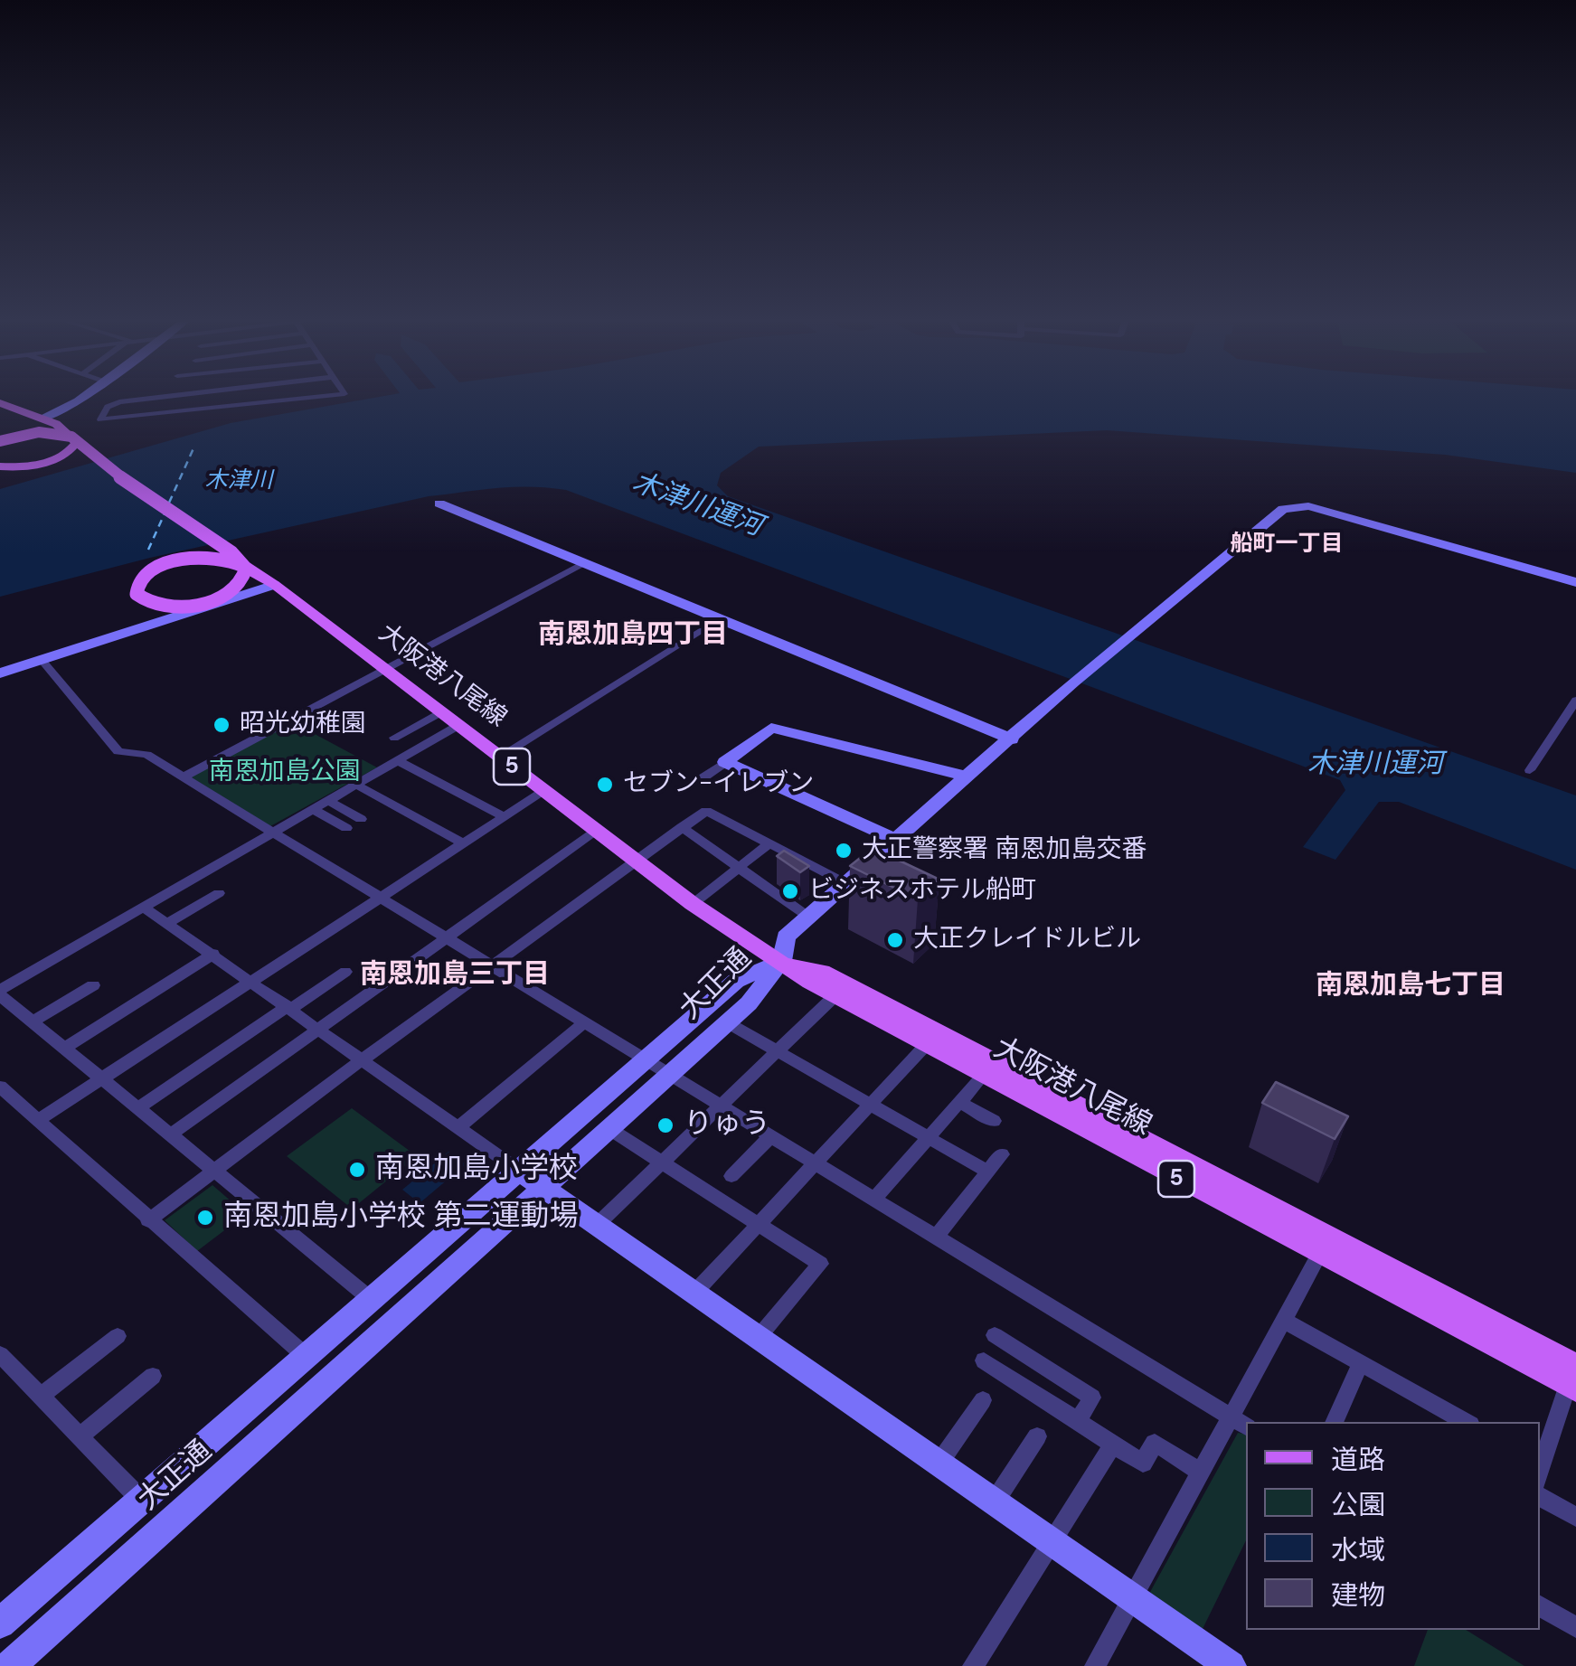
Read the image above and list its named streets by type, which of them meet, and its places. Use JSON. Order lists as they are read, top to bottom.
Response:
{
  "streets": {
    "main road": ["大阪港八尾線", "5"],
    "street": ["大正通"]
  },
  "crossings": [
    ["大阪港八尾線", "大正通"]
  ],
  "districts": [
    "船町一丁目",
    "南恩加島四丁目",
    "南恩加島三丁目",
    "南恩加島七丁目"
  ],
  "water": ["木津川", "木津川運河"],
  "parks": ["南恩加島公園"],
  "places": [
    "昭光幼稚園",
    "セブン-イレブン",
    "大正警察署 南恩加島交番",
    "ビジネスホテル船町",
    "大正クレイドルビル",
    "りゅう",
    "南恩加島小学校",
    "南恩加島小学校 第二運動場"
  ],
  "legend": [
    "道路",
    "公園",
    "水域",
    "建物"
  ]
}
